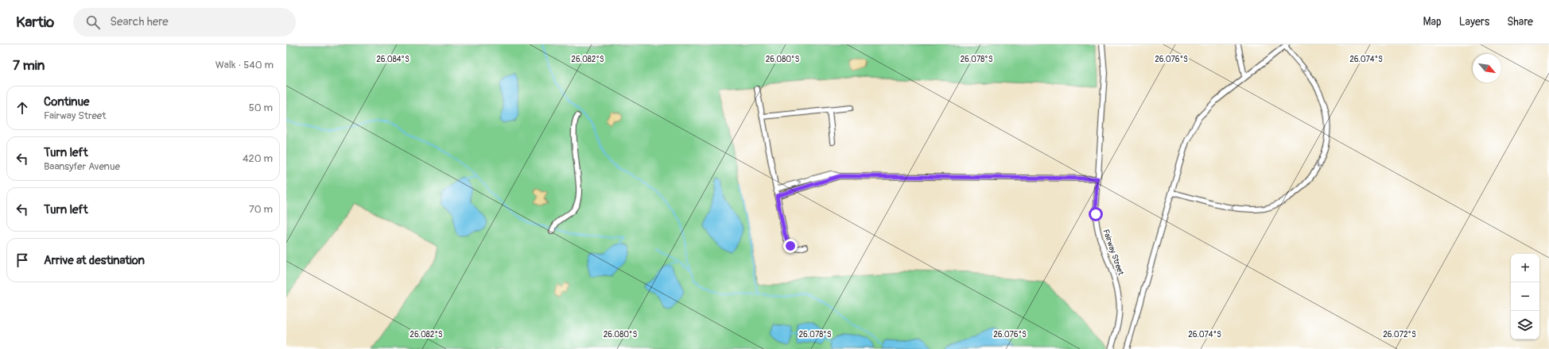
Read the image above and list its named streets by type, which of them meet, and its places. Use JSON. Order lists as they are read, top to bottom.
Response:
{
  "streets": {
    "street": ["Fairway Street"]
  },
  "north": "bottom right",
  "page": {
    "header": "Kartio",
    "search": "Search here",
    "nav": ["Map", "Layers", "Share"],
    "heading": ["7 min", "Walk · 540 m"],
    "list": [
      ["Continue", "Fairway Street", "50 m"],
      ["Turn left", "Baansyfer Avenue", "420 m"],
      ["Turn left", "70 m"],
      "Arrive at destination"
    ],
    "map_buttons": ["+", "−"]
  },
  "coordinates": [
    "26.084°S",
    "26.082°S",
    "26.080°S",
    "26.078°S",
    "26.076°S",
    "26.074°S",
    "26.072°S"
  ]
}
